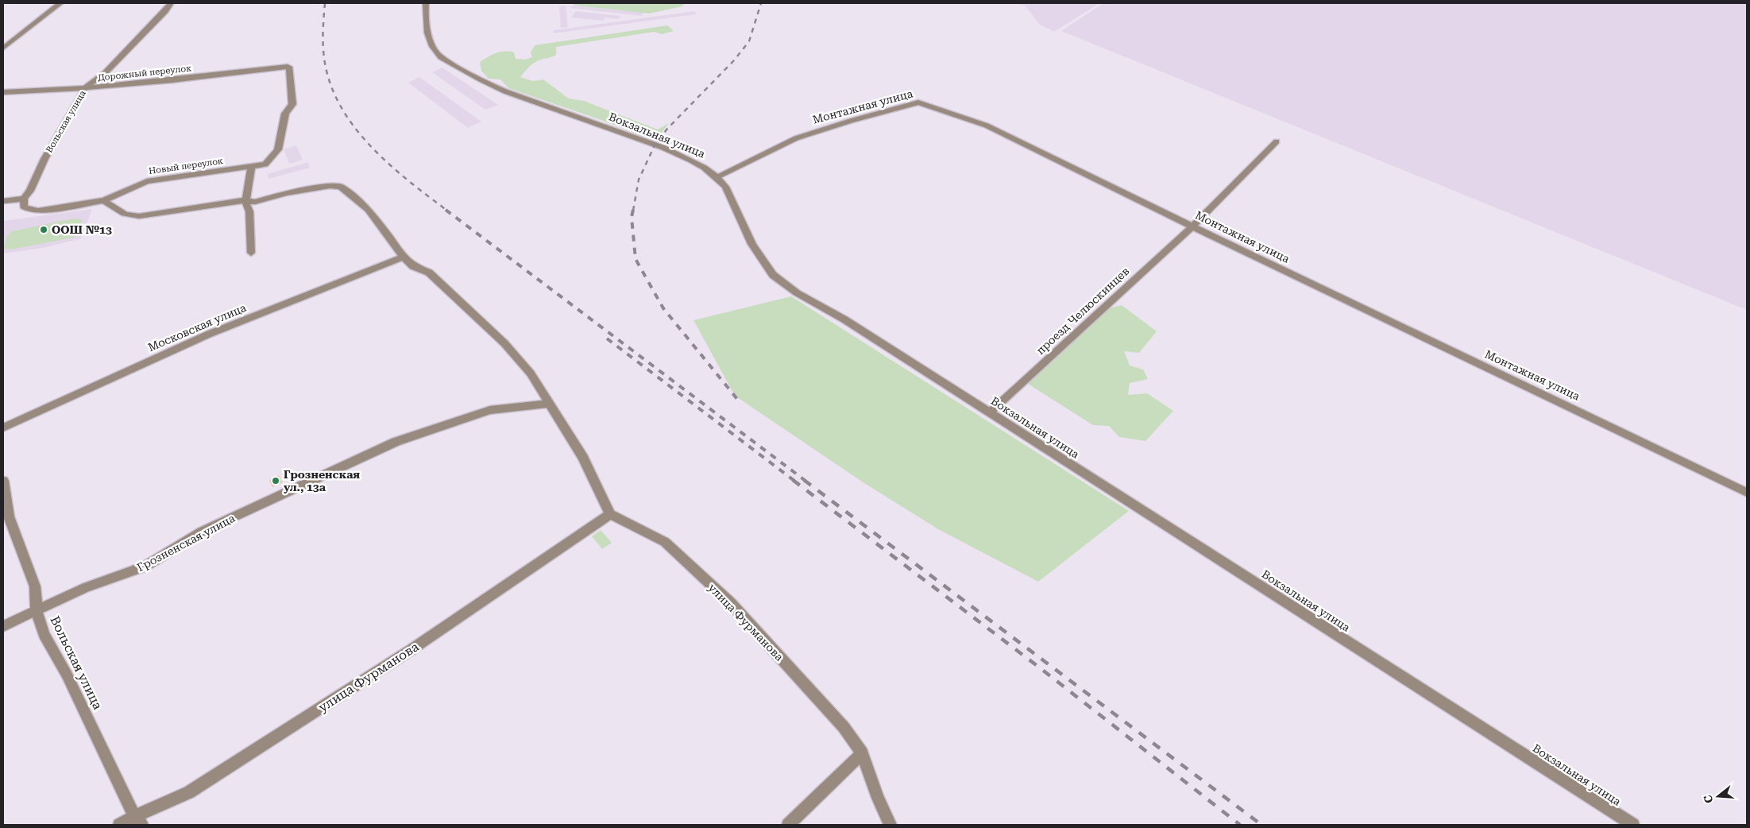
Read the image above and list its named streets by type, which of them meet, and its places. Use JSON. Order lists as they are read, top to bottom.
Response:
{
  "streets": {
    "street": [
      "Дорожный переулок",
      "Монтажная улица",
      "Вольская улица",
      "Вокзальная улица",
      "Новый переулок",
      "проезд Челюскинцев",
      "Московская улица",
      "Грозненская улица",
      "улица Фурманова"
    ]
  },
  "crossings": [
    ["Дорожный переулок", "Вольская улица"],
    ["Дорожный переулок", "Новый переулок"],
    ["Монтажная улица", "Вокзальная улица"],
    ["Монтажная улица", "проезд Челюскинцев"],
    ["Вольская улица", "Новый переулок"],
    ["Вольская улица", "Грозненская улица"],
    ["Вольская улица", "улица Фурманова"],
    ["Вокзальная улица", "проезд Челюскинцев"]
  ],
  "places": ["ООШ №13", "Грозненская ул., 13а"],
  "north": "left"
}
